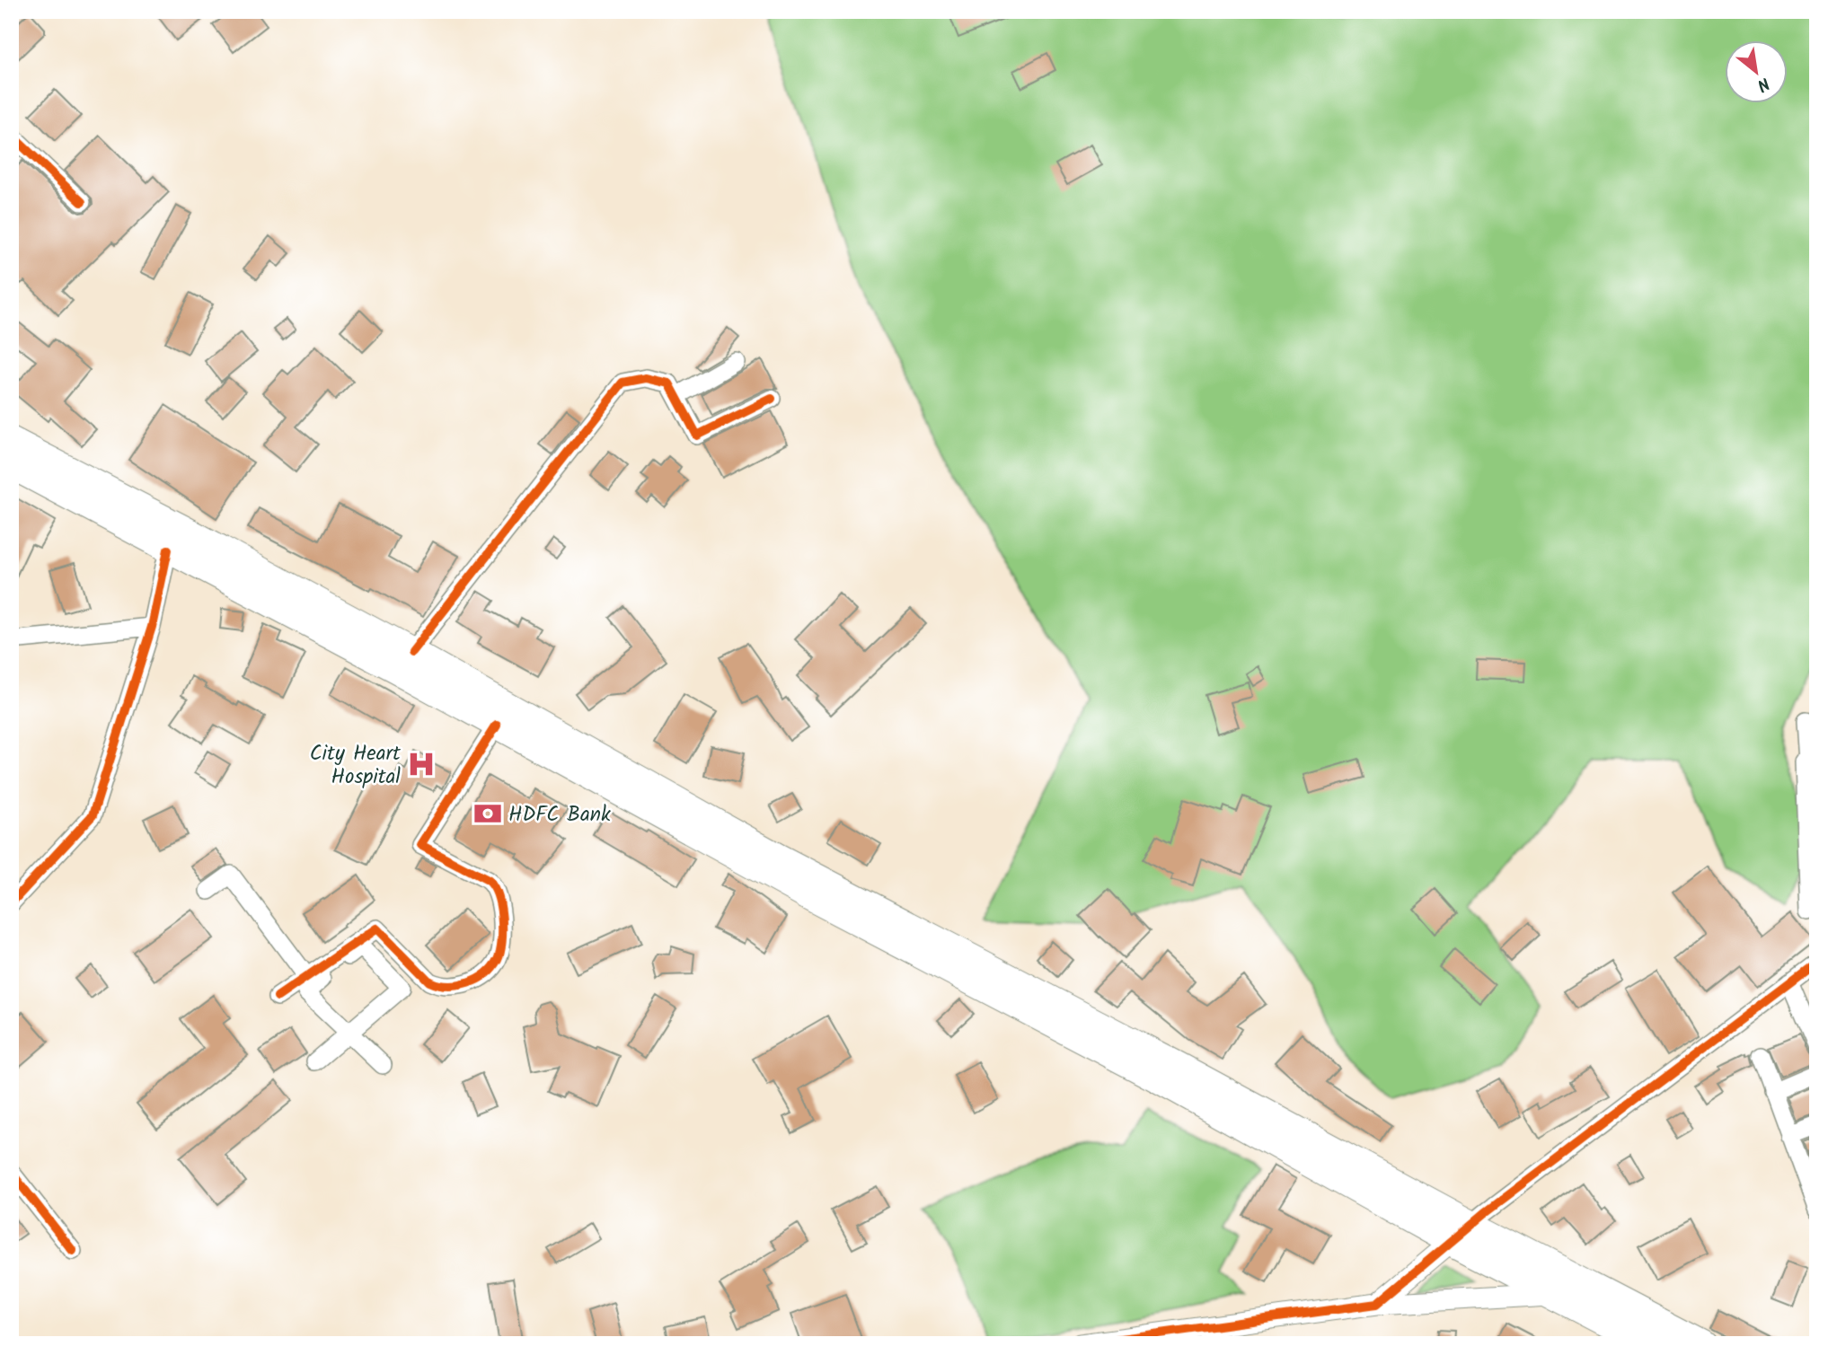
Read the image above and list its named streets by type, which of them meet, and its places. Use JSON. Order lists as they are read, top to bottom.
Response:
{
  "places": {
    "hospital": ["City Heart Hospital"],
    "bank": ["HDFC Bank"]
  },
  "north": "bottom right"
}
